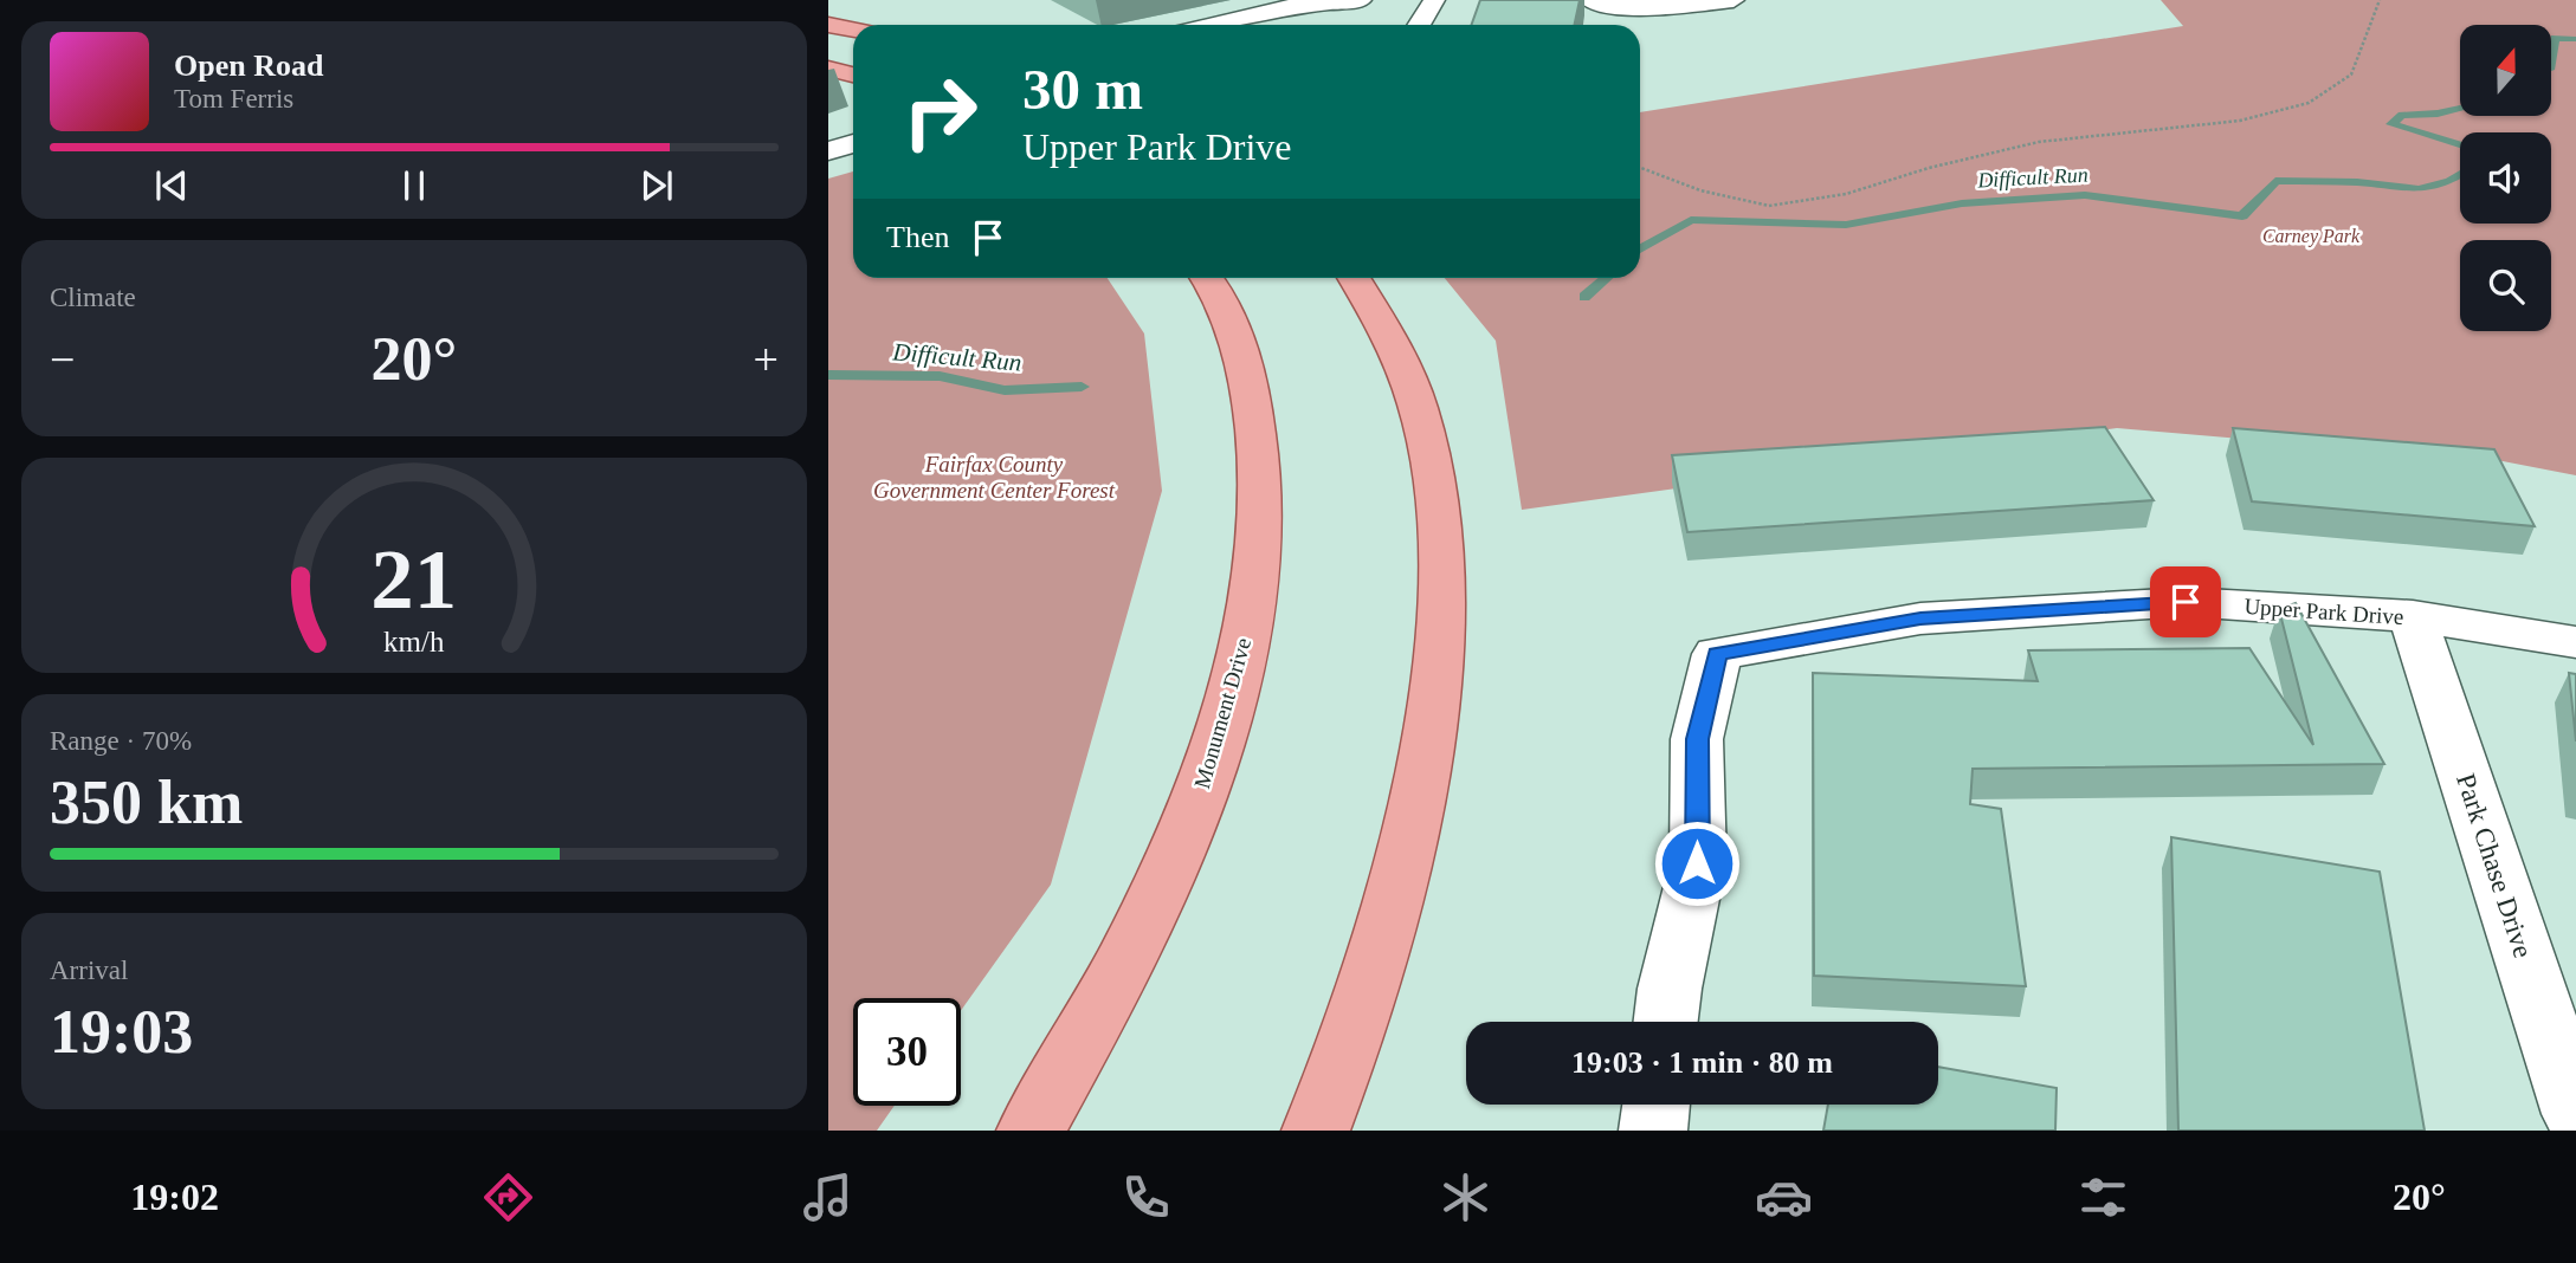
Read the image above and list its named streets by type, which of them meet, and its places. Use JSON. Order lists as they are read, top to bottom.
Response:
{
  "streets": {
    "main road": ["Monument Drive"],
    "street": ["Upper Park Drive", "Park Chase Drive"]
  },
  "crossings": [
    ["Upper Park Drive", "Park Chase Drive"]
  ],
  "water": ["Difficult Run"],
  "parks": ["Carney Park", "Fairfax County Government Center Forest"],
  "north": "top",
  "page": {
    "turn": ["30 m", "Upper Park Drive"],
    "song": ["Open Road", "Tom Ferris"],
    "then": "Then",
    "tile": [
      "Climate",
      ["Range · 70%", "350 km"],
      ["Arrival", "19:03"]
    ],
    "heat": ["−", "20°", "+"],
    "limit": "30",
    "trip": "19:03 · 1 min · 80 m",
    "tabs": ["19:02", "20°"],
    "gauge": ["21", "km/h"]
  }
}
